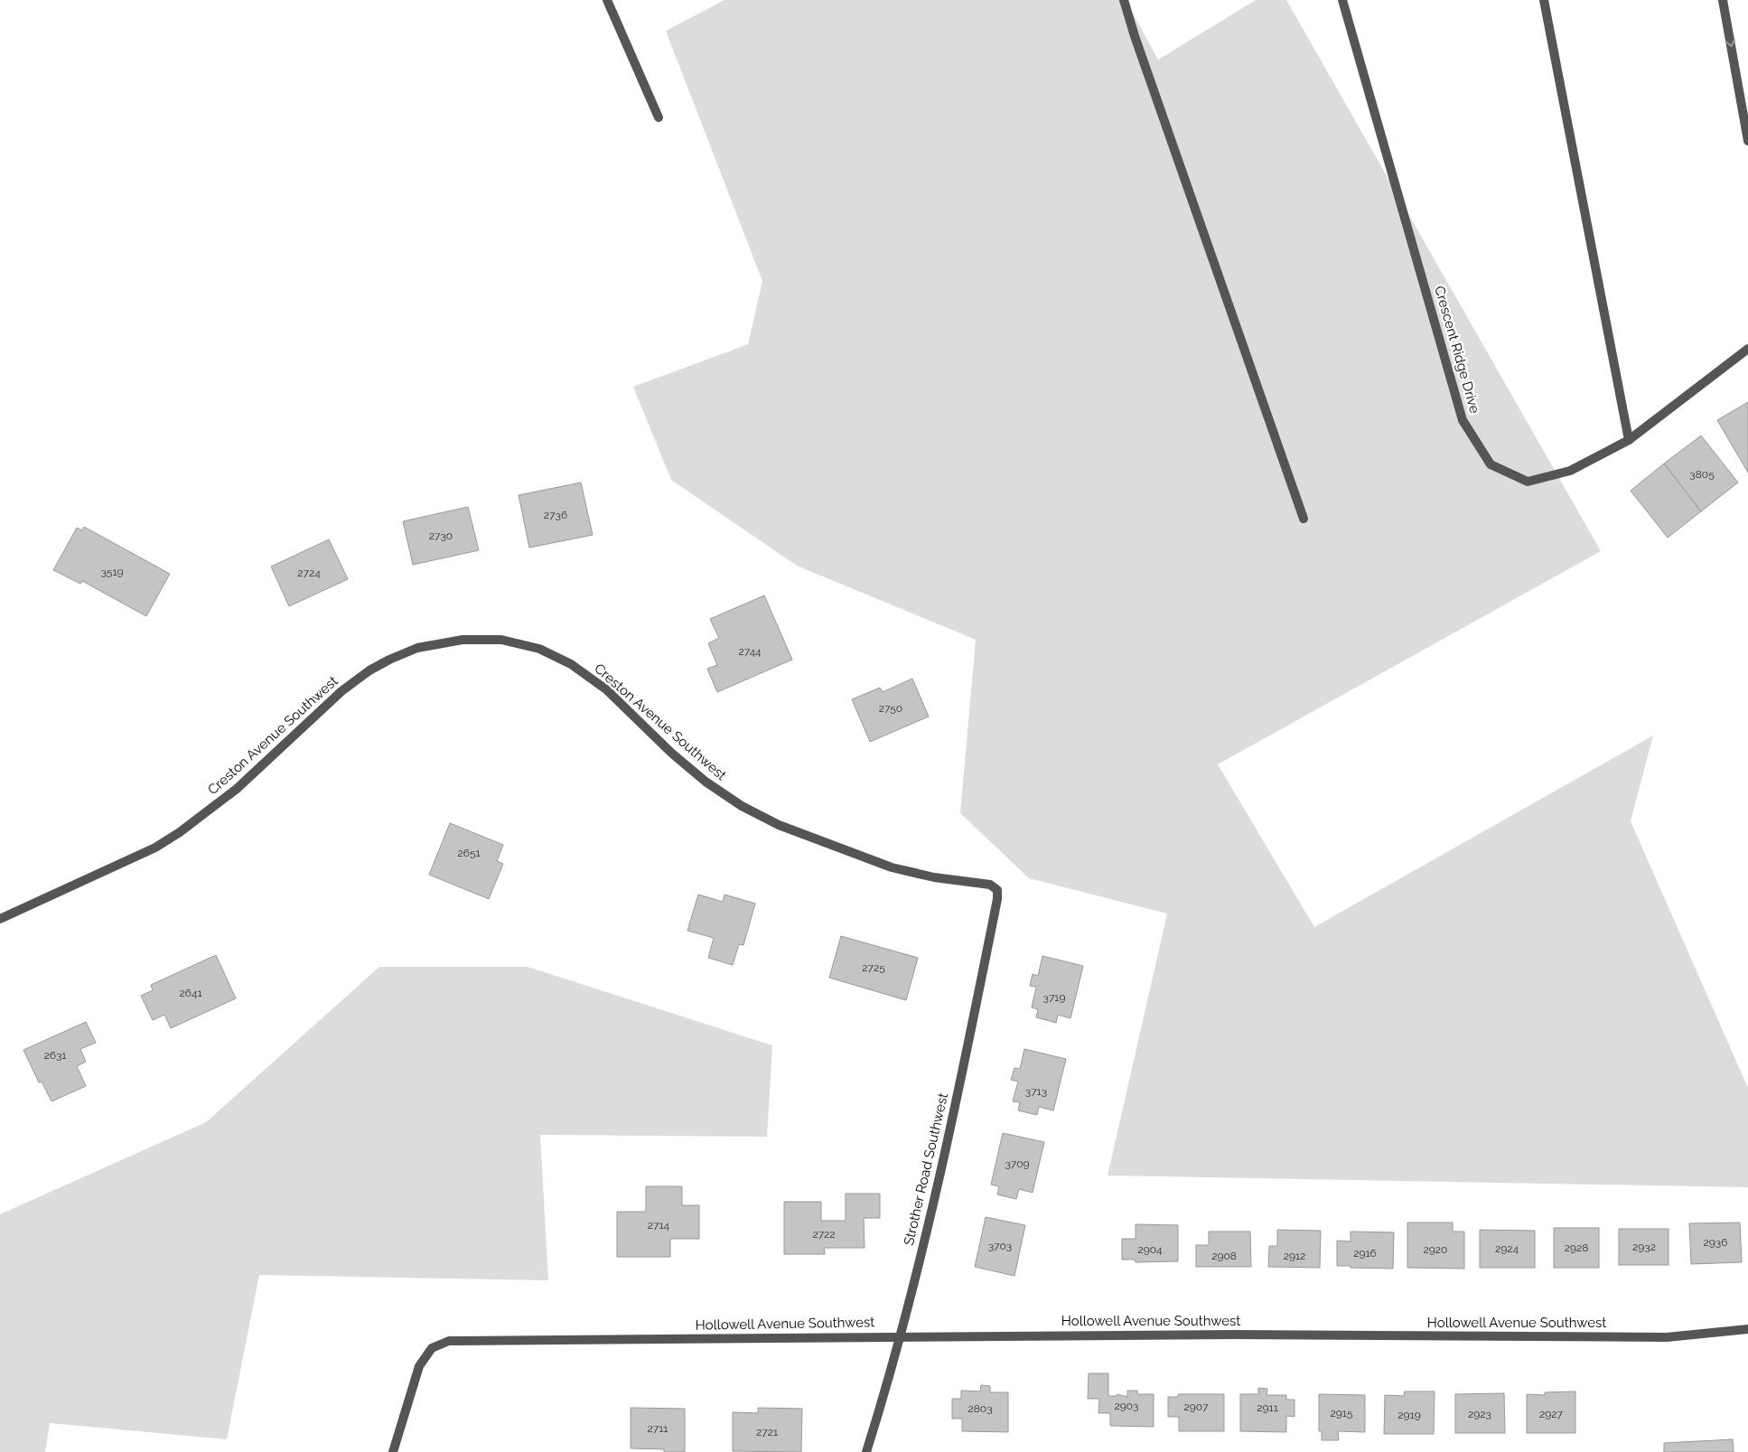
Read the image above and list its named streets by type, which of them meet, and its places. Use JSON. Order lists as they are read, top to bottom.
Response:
{
  "streets": {
    "street": [
      "Crescent Ridge Drive",
      "Creston Avenue Southwest",
      "Strother Road Southwest",
      "Hollowell Avenue Southwest"
    ]
  },
  "crossings": [
    ["Creston Avenue Southwest", "Strother Road Southwest"],
    ["Strother Road Southwest", "Hollowell Avenue Southwest"]
  ],
  "house_numbers": [
    "3805",
    "2736",
    "2730",
    "3519",
    "2724",
    "2744",
    "2750",
    "2651",
    "2725",
    "2641",
    "3719",
    "2631",
    "3713",
    "3709",
    "2714",
    "2722",
    "2936",
    "3703",
    "2932",
    "2928",
    "2924",
    "2904",
    "2920",
    "2916",
    "2908",
    "2912",
    "2903",
    "2907",
    "2911",
    "2803",
    "2915",
    "2923",
    "2927",
    "2919",
    "2711",
    "2721"
  ]
}
